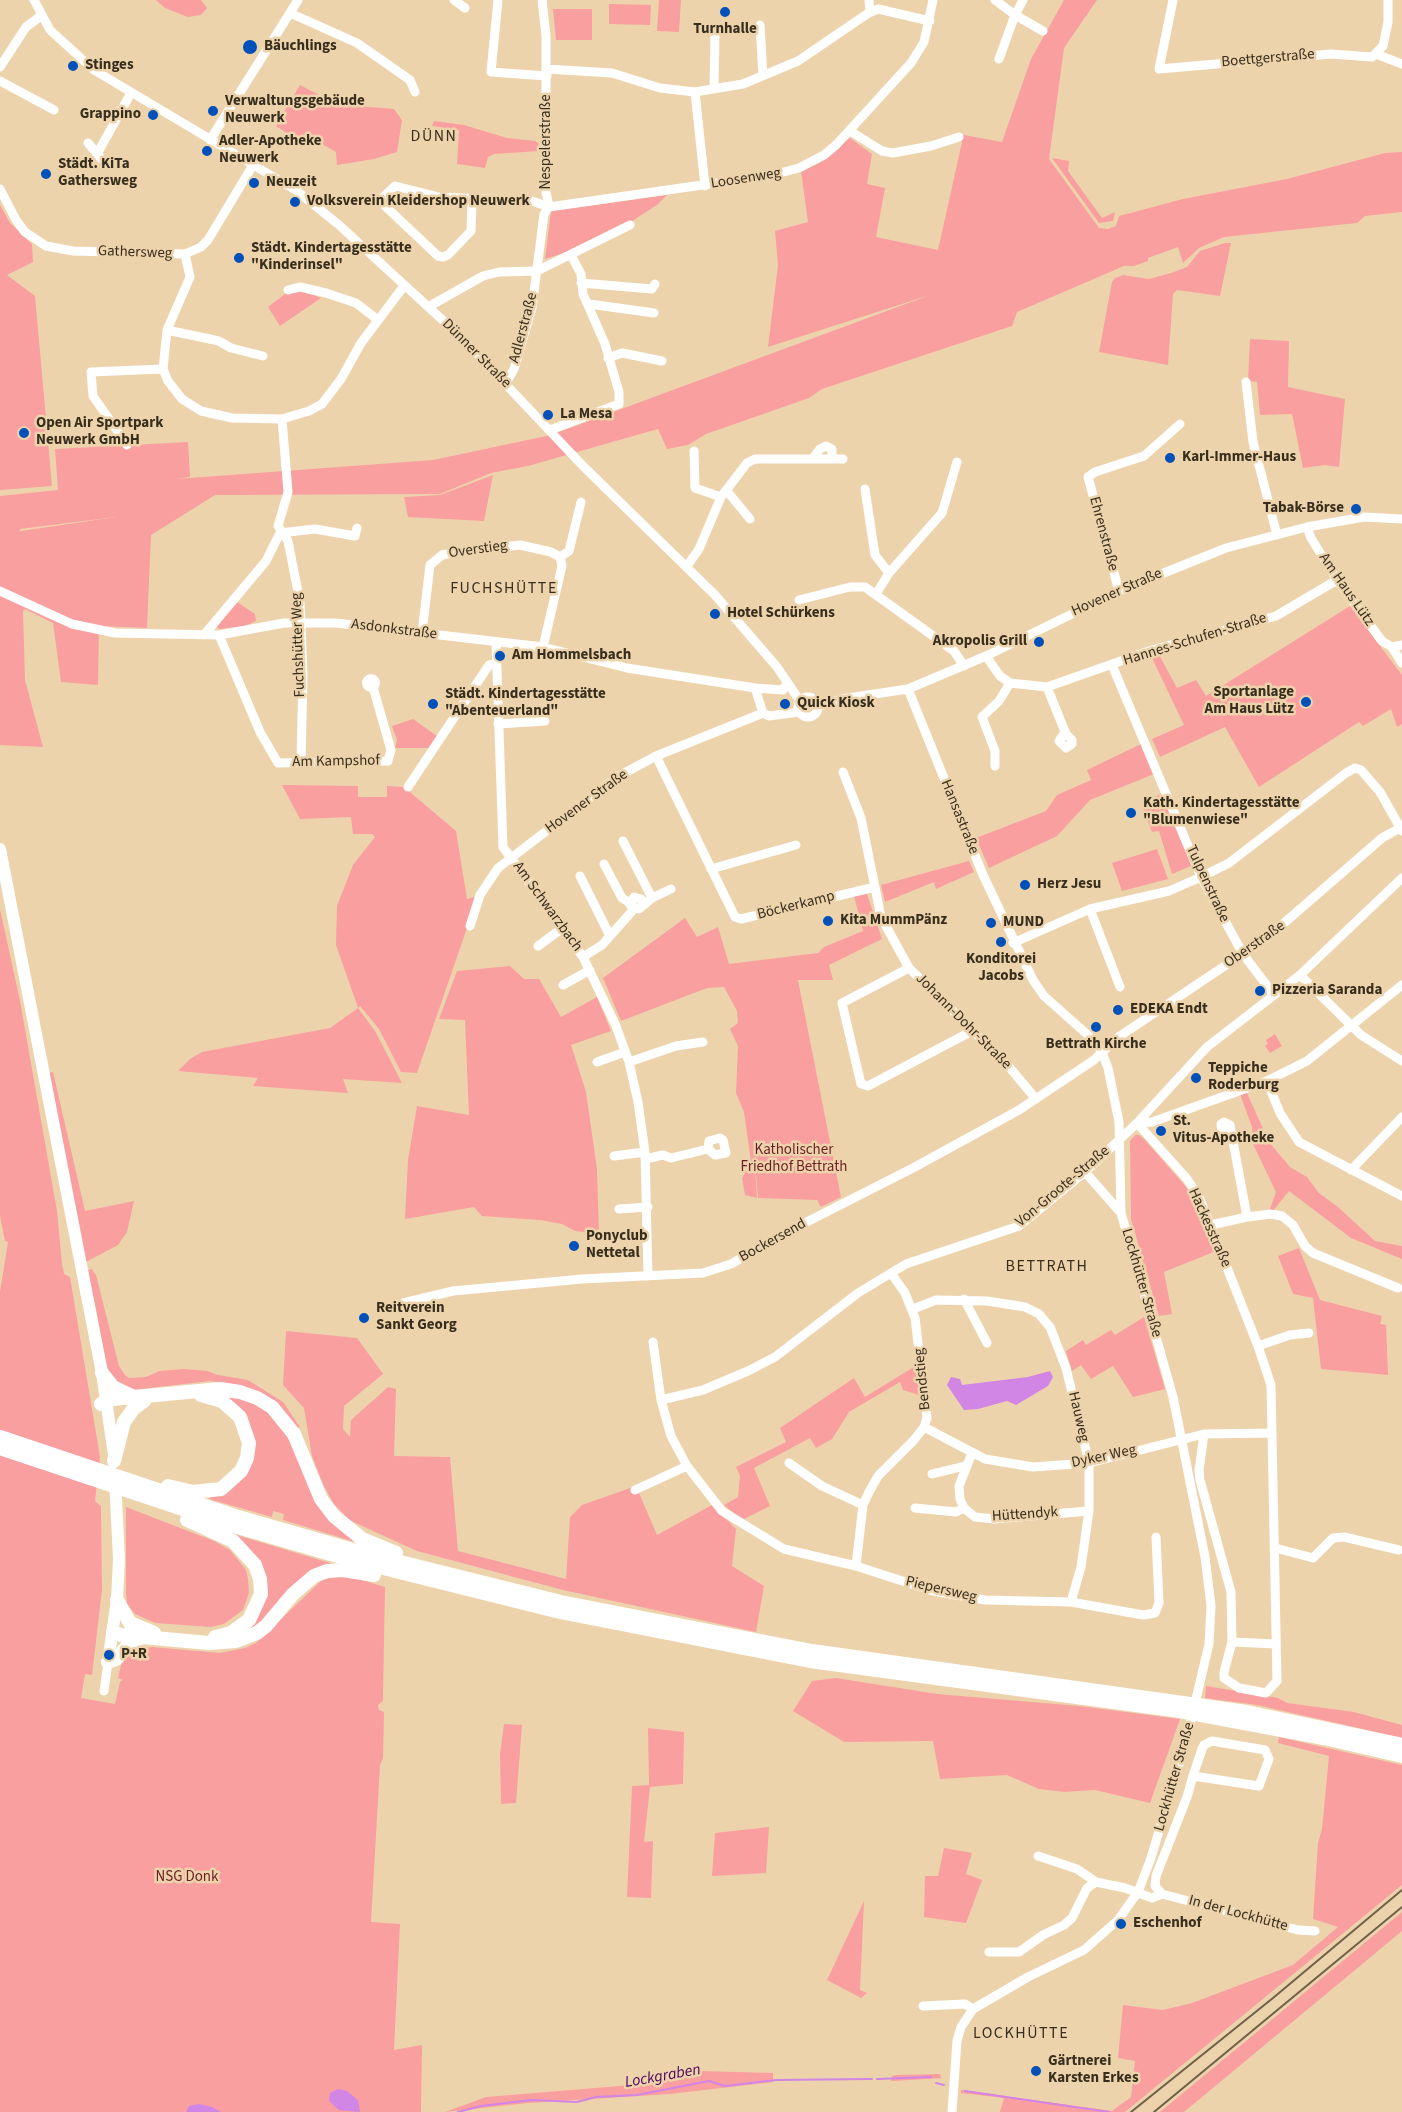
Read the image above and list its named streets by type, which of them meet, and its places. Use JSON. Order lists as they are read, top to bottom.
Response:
{
  "streets": {
    "street": [
      "Boettgerstraße",
      "Nespelerstraße",
      "Loosenweg",
      "Gathersweg",
      "Adlerstraße",
      "Dünner Straße",
      "Ehrenstraße",
      "Overstieg",
      "Am Haus Lütz",
      "Hovener Straße",
      "Asdonkstraße",
      "Hannes-Schufen-Straße",
      "Fuchshütter Weg",
      "Am Kampshof",
      "Hansastraße",
      "Tulpenstraße",
      "Böckerkamp",
      "Am Schwarzbach",
      "Oberstraße",
      "Johann-Dohr-Straße",
      "Von-Groote-Straße",
      "Hackesstraße",
      "Bockersend",
      "Lockhütter Straße",
      "Bendstieg",
      "Hauweg",
      "Dyker Weg",
      "Hüttendyk",
      "Piepersweg",
      "In der Lockhütte"
    ]
  },
  "crossings": [
    ["Nespelerstraße", "Loosenweg"],
    ["Nespelerstraße", "Adlerstraße"],
    ["Loosenweg", "Adlerstraße"],
    ["Gathersweg", "Dünner Straße"],
    ["Adlerstraße", "Dünner Straße"],
    ["Dünner Straße", "Asdonkstraße"],
    ["Ehrenstraße", "Hovener Straße"],
    ["Overstieg", "Asdonkstraße"],
    ["Am Haus Lütz", "Hovener Straße"],
    ["Am Haus Lütz", "Hannes-Schufen-Straße"],
    ["Hovener Straße", "Hansastraße"],
    ["Hovener Straße", "Böckerkamp"],
    ["Hovener Straße", "Am Schwarzbach"],
    ["Asdonkstraße", "Fuchshütter Weg"],
    ["Asdonkstraße", "Am Kampshof"],
    ["Hannes-Schufen-Straße", "Tulpenstraße"],
    ["Fuchshütter Weg", "Am Kampshof"],
    ["Hansastraße", "Oberstraße"],
    ["Hansastraße", "Von-Groote-Straße"],
    ["Hansastraße", "Bockersend"],
    ["Hansastraße", "Lockhütter Straße"],
    ["Tulpenstraße", "Oberstraße"],
    ["Tulpenstraße", "Von-Groote-Straße"],
    ["Böckerkamp", "Johann-Dohr-Straße"],
    ["Am Schwarzbach", "Bockersend"],
    ["Oberstraße", "Bockersend"],
    ["Johann-Dohr-Straße", "Bockersend"],
    ["Von-Groote-Straße", "Hackesstraße"],
    ["Von-Groote-Straße", "Lockhütter Straße"],
    ["Von-Groote-Straße", "Bendstieg"],
    ["Von-Groote-Straße", "Piepersweg"],
    ["Lockhütter Straße", "Dyker Weg"],
    ["Lockhütter Straße", "In der Lockhütte"],
    ["Bendstieg", "Hauweg"],
    ["Bendstieg", "Dyker Weg"],
    ["Bendstieg", "Piepersweg"],
    ["Hauweg", "Dyker Weg"],
    ["Hauweg", "Hüttendyk"],
    ["Hauweg", "Piepersweg"]
  ],
  "districts": [
    "DÜNN",
    "FUCHSHÜTTE",
    "BETTRATH",
    "LOCKHÜTTE"
  ],
  "water": ["Lockgraben"],
  "parks": ["Katholischer Friedhof Bettrath", "NSG Donk"],
  "places": [
    "Turnhalle",
    "Bäuchlings",
    "Stinges",
    "Verwaltungsgebäude Neuwerk",
    "Grappino",
    "Adler-Apotheke Neuwerk",
    "Städt. KiTa Gathersweg",
    "Neuzeit",
    "Volksverein Kleidershop Neuwerk",
    "Städt. Kindertagesstätte \"Kinderinsel\"",
    "La Mesa",
    "Open Air Sportpark Neuwerk GmbH",
    "Karl-Immer-Haus",
    "Tabak-Börse",
    "Hotel Schürkens",
    "Akropolis Grill",
    "Am Hommelsbach",
    "Sportanlage Am Haus Lütz",
    "Städt. Kindertagesstätte \"Abenteuerland\"",
    "Quick Kiosk",
    "Kath. Kindertagesstätte \"Blumenwiese\"",
    "Herz Jesu",
    "Kita MummPänz",
    "MUND",
    "Konditorei Jacobs",
    "Pizzeria Saranda",
    "EDEKA Endt",
    "Bettrath Kirche",
    "Teppiche Roderburg",
    "St. Vitus-Apotheke",
    "Ponyclub Nettetal",
    "Reitverein Sankt Georg",
    "P+R",
    "Eschenhof",
    "Gärtnerei Karsten Erkes"
  ]
}
